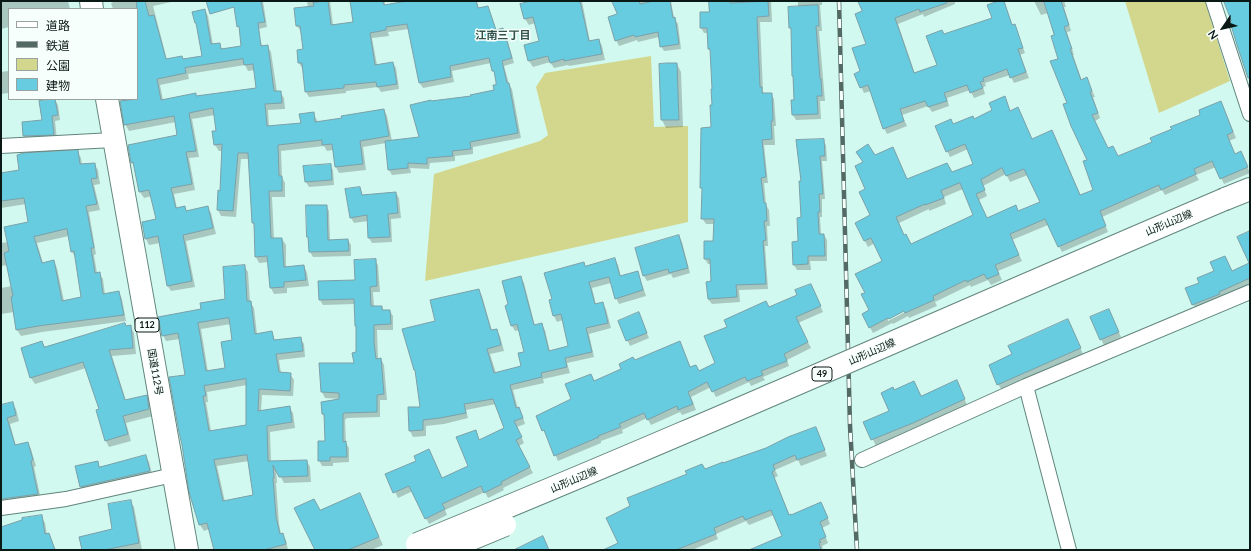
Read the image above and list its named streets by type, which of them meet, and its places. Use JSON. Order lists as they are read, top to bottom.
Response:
{
  "streets": {
    "main road": [
      "山形山辺線",
      "112",
      "国道112号",
      "49"
    ]
  },
  "districts": ["江南三丁目"],
  "legend": [
    "道路",
    "鉄道",
    "公園",
    "建物"
  ],
  "north": "bottom left"
}
